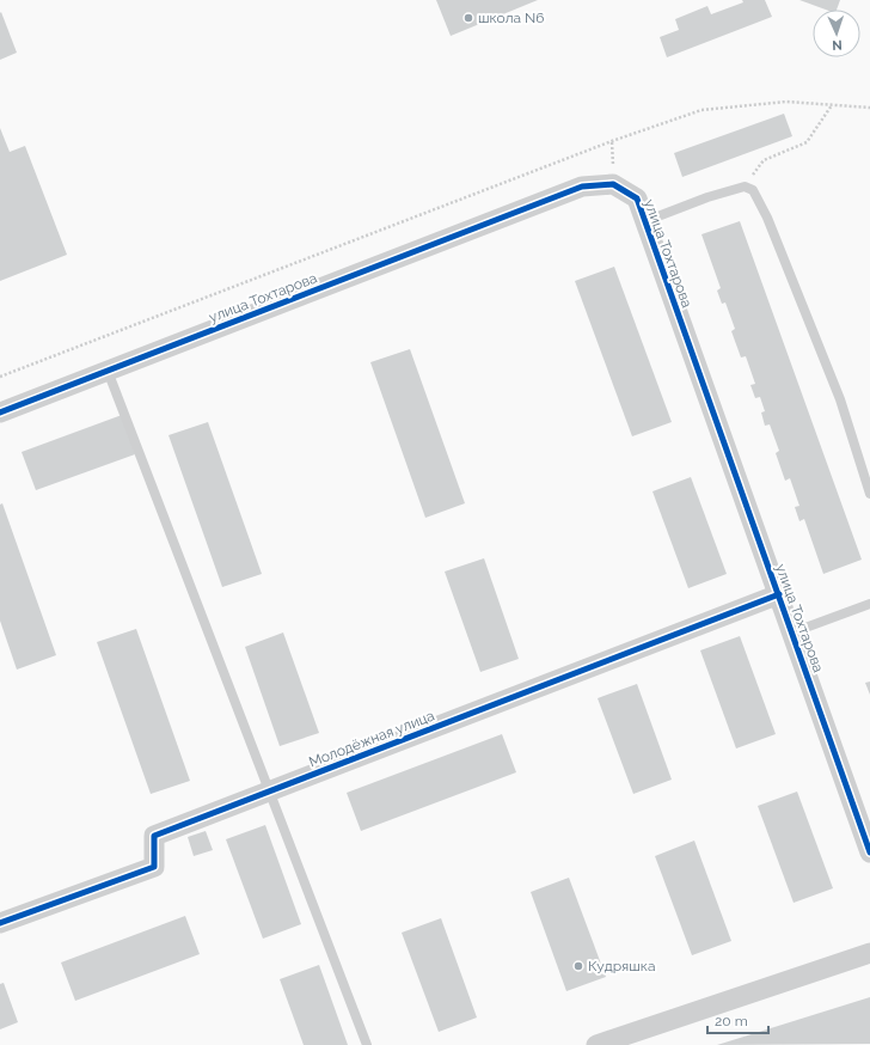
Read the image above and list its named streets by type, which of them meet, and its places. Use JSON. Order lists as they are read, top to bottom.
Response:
{
  "streets": {
    "street": ["улица Тохтарова", "Молодёжная улица"]
  },
  "crossings": [
    ["улица Тохтарова", "Молодёжная улица"]
  ],
  "places": ["школа N6", "Кудряшка"],
  "scale_bar": "20 m",
  "north": "bottom"
}
